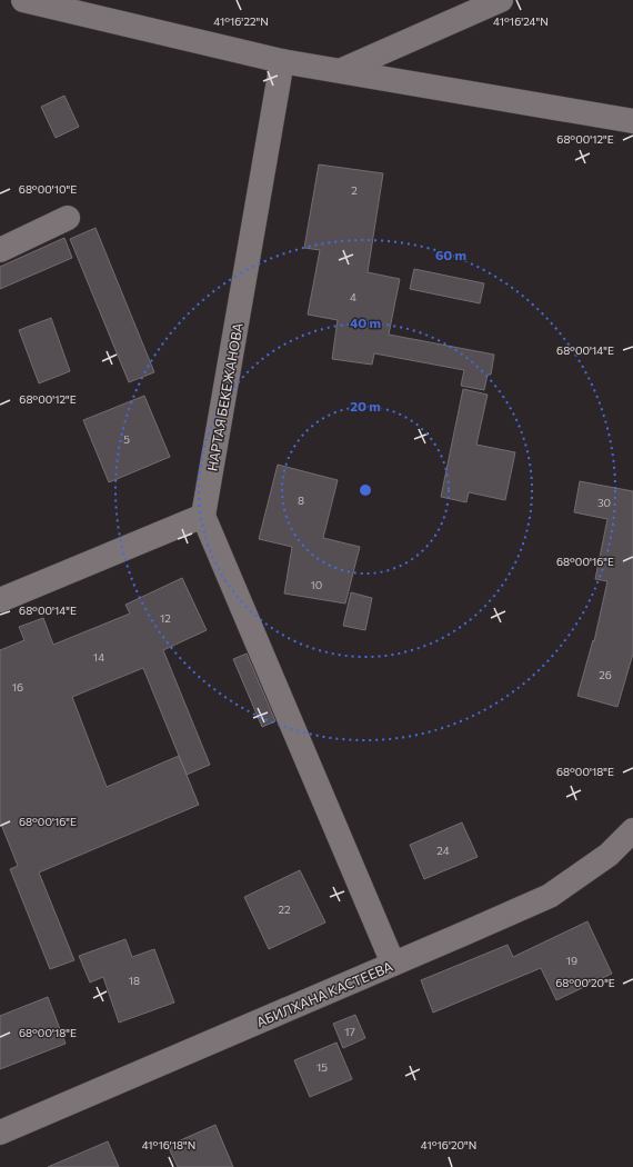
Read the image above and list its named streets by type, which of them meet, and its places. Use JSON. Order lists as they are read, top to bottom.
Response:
{
  "streets": {
    "street": ["НАРТАЯ БЕКЕЖАНОВА", "АБИЛХАНА КАСТЕЕВА"]
  },
  "house_numbers": [
    "2",
    "4",
    "5",
    "8",
    "30",
    "10",
    "12",
    "14",
    "26",
    "16",
    "24",
    "22",
    "19",
    "18",
    "17",
    "15"
  ],
  "coordinates": [
    "41°16'22\"N",
    "41°16'24\"N",
    "68°00'12\"E",
    "68°00'10\"E",
    "68°00'14\"E",
    "68°00'16\"E",
    "68°00'18\"E",
    "68°00'20\"E",
    "41°16'18\"N",
    "41°16'20\"N"
  ],
  "rings": ["60 m", "40 m", "20 m"]
}
